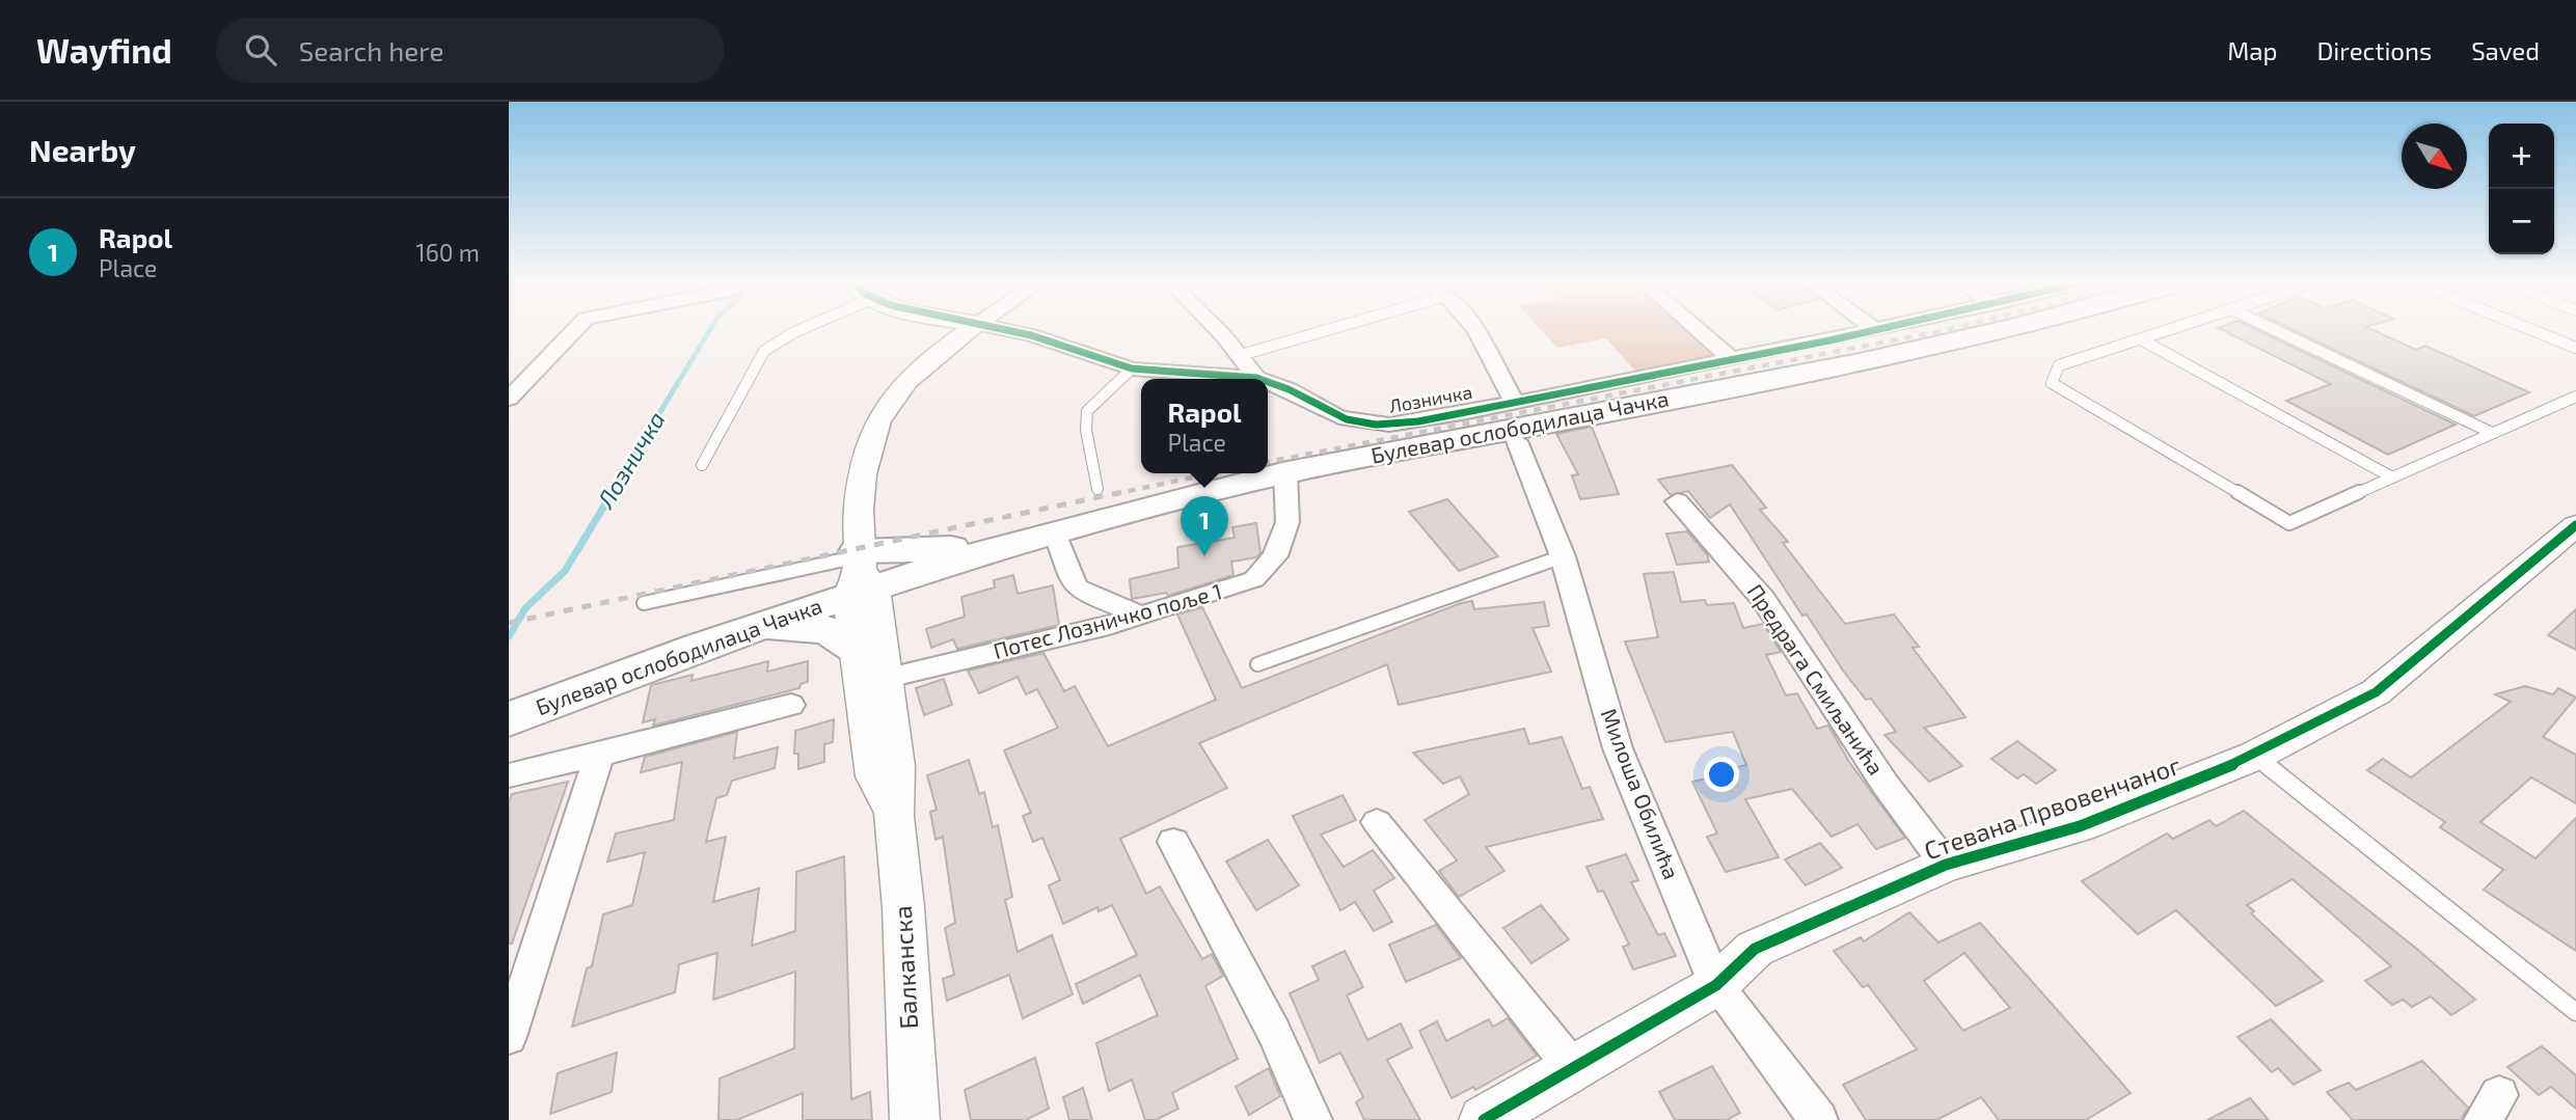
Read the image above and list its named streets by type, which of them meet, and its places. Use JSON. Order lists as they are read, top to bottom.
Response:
{
  "streets": {
    "main road": ["Булевар ослободилаца Чачка"],
    "street": [
      "Лозничка",
      "Потес Лозничко поље 1",
      "Предрага Смиљанића",
      "Милоша Обилића",
      "Стевана Првовенчаног",
      "Балканска"
    ]
  },
  "crossings": [
    ["Булевар ослободилаца Чачка", "Потес Лозничко поље 1"],
    ["Булевар ослободилаца Чачка", "Балканска"],
    ["Потес Лозничко поље 1", "Балканска"],
    ["Предрага Смиљанића", "Стевана Првовенчаног"],
    ["Милоша Обилића", "Стевана Првовенчаног"]
  ],
  "water": ["Лозничка"],
  "north": "bottom right",
  "page": {
    "header": "Wayfind",
    "search": "Search here",
    "nav": ["Map", "Directions", "Saved"],
    "heading": "Nearby",
    "map_buttons": ["+", "−"],
    "list": [
      {
        "mark": "1",
        "name": "Rapol",
        "note": "Place",
        "value": "160 m"
      }
    ],
    "popup": ["Rapol", "Place"],
    "pins": "1"
  }
}
